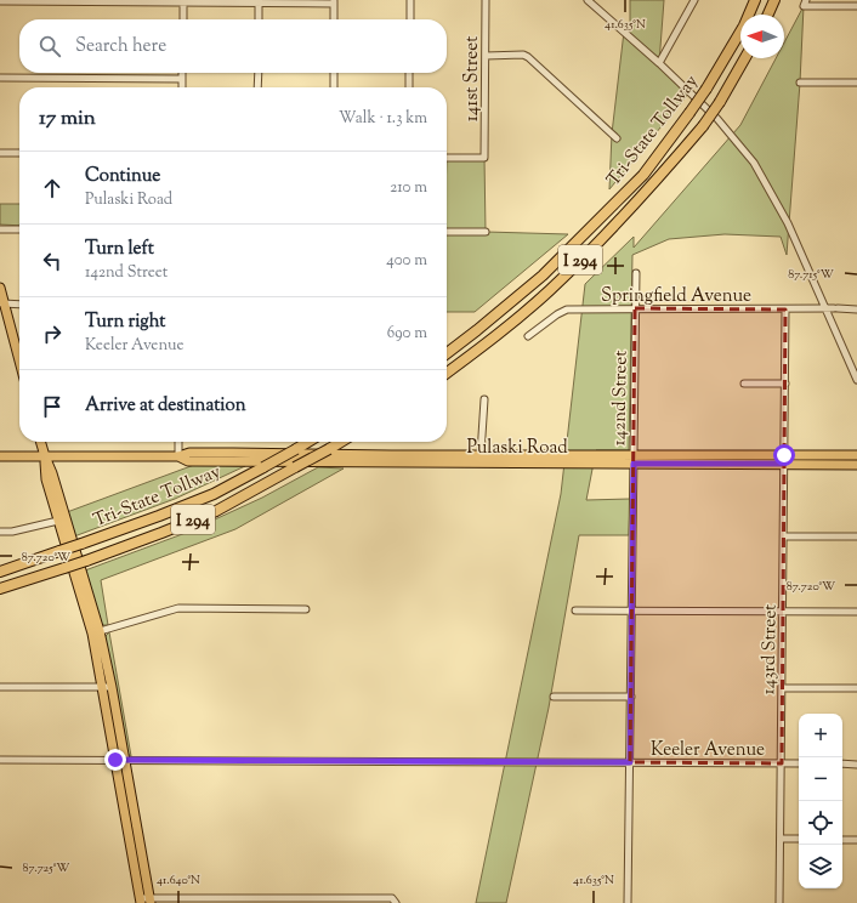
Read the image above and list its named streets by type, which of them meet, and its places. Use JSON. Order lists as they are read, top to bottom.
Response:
{
  "streets": {
    "highway": ["Tri-State Tollway", "I 294"],
    "main road": ["Pulaski Road"],
    "street": [
      "141st Street",
      "Springfield Avenue",
      "142nd Street",
      "143rd Street",
      "Keeler Avenue"
    ]
  },
  "crossings": [
    ["Springfield Avenue", "142nd Street"],
    ["Springfield Avenue", "143rd Street"],
    ["142nd Street", "Pulaski Road"],
    ["142nd Street", "Keeler Avenue"],
    ["Pulaski Road", "143rd Street"],
    ["143rd Street", "Keeler Avenue"]
  ],
  "north": "left",
  "page": {
    "search": "Search here",
    "heading": ["17 min", "Walk · 1.3 km"],
    "list": [
      ["Continue", "Pulaski Road", "210 m"],
      ["Turn left", "142nd Street", "400 m"],
      ["Turn right", "Keeler Avenue", "690 m"],
      "Arrive at destination"
    ],
    "map_buttons": ["+", "−"]
  },
  "coordinates": [
    "41.635°N",
    "87.715°W",
    "87.720°W",
    "87.725°W",
    "41.640°N"
  ]
}
